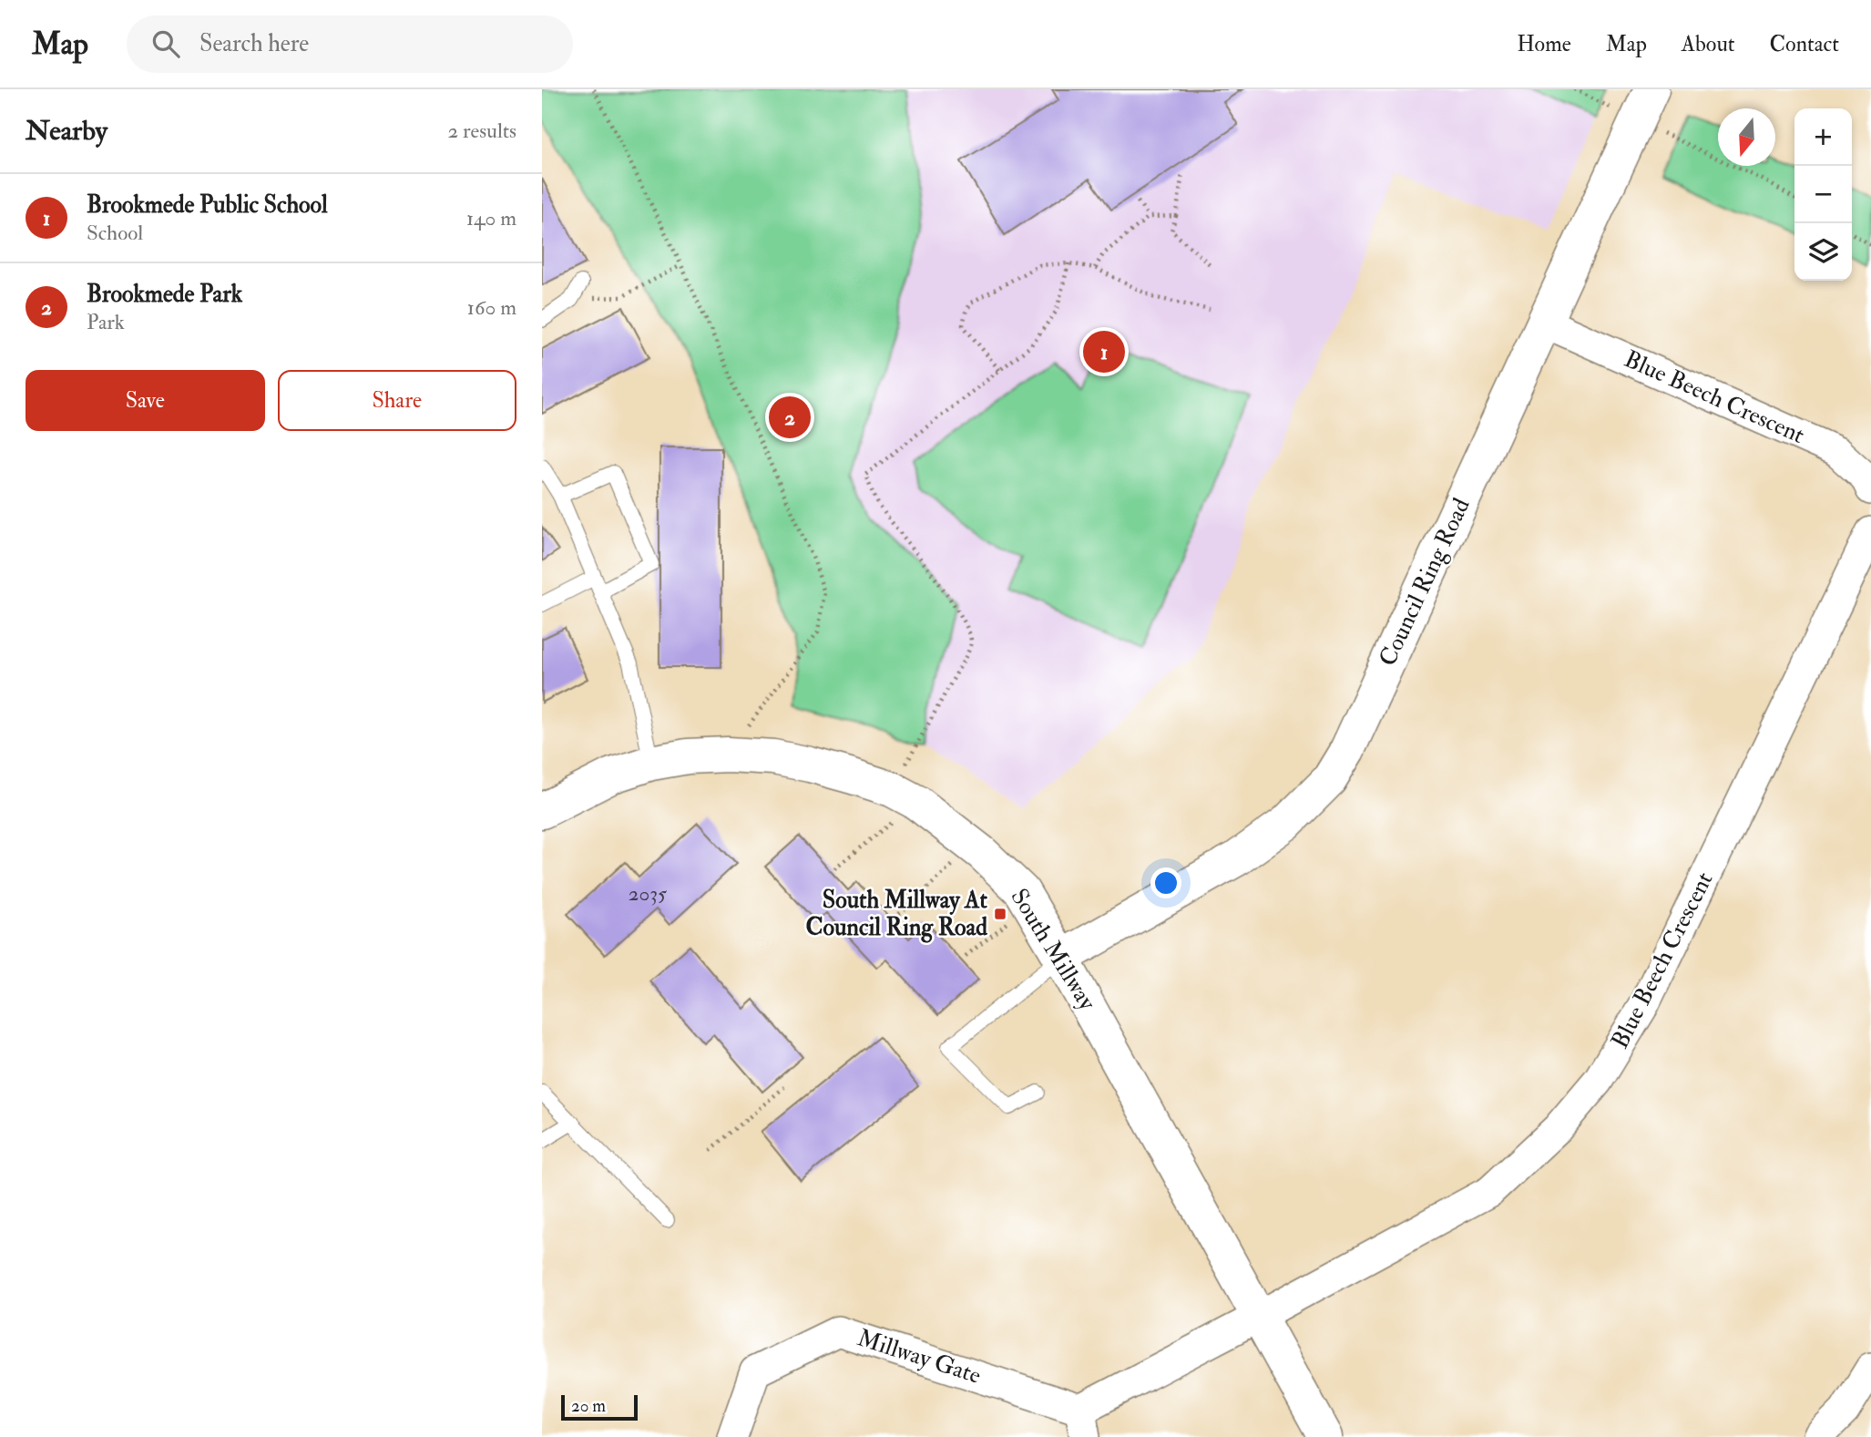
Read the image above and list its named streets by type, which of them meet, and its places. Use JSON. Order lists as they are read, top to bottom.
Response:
{
  "streets": {
    "street": [
      "Blue Beech Crescent",
      "Council Ring Road",
      "South Millway",
      "Millway Gate"
    ]
  },
  "crossings": [
    ["Blue Beech Crescent", "Council Ring Road"],
    ["Blue Beech Crescent", "South Millway"],
    ["Blue Beech Crescent", "Millway Gate"],
    ["Council Ring Road", "South Millway"],
    ["South Millway", "Millway Gate"]
  ],
  "places": {
    "transit": ["South Millway At Council Ring Road"]
  },
  "house_numbers": ["2035"],
  "scale_bar": "20 m",
  "north": "bottom",
  "page": {
    "header": "Map",
    "search": "Search here",
    "nav": [
      "Home",
      "Map",
      "About",
      "Contact"
    ],
    "heading": ["Nearby", "2 results"],
    "map_buttons": ["+", "−"],
    "list": [
      {
        "mark": "1",
        "name": "Brookmede Public School",
        "note": "School",
        "value": "140 m"
      },
      {
        "mark": "2",
        "name": "Brookmede Park",
        "note": "Park",
        "value": "160 m"
      }
    ],
    "pins": ["1", "2"],
    "buttons": ["Save", "Share"],
    "scale": "20 m"
  }
}
